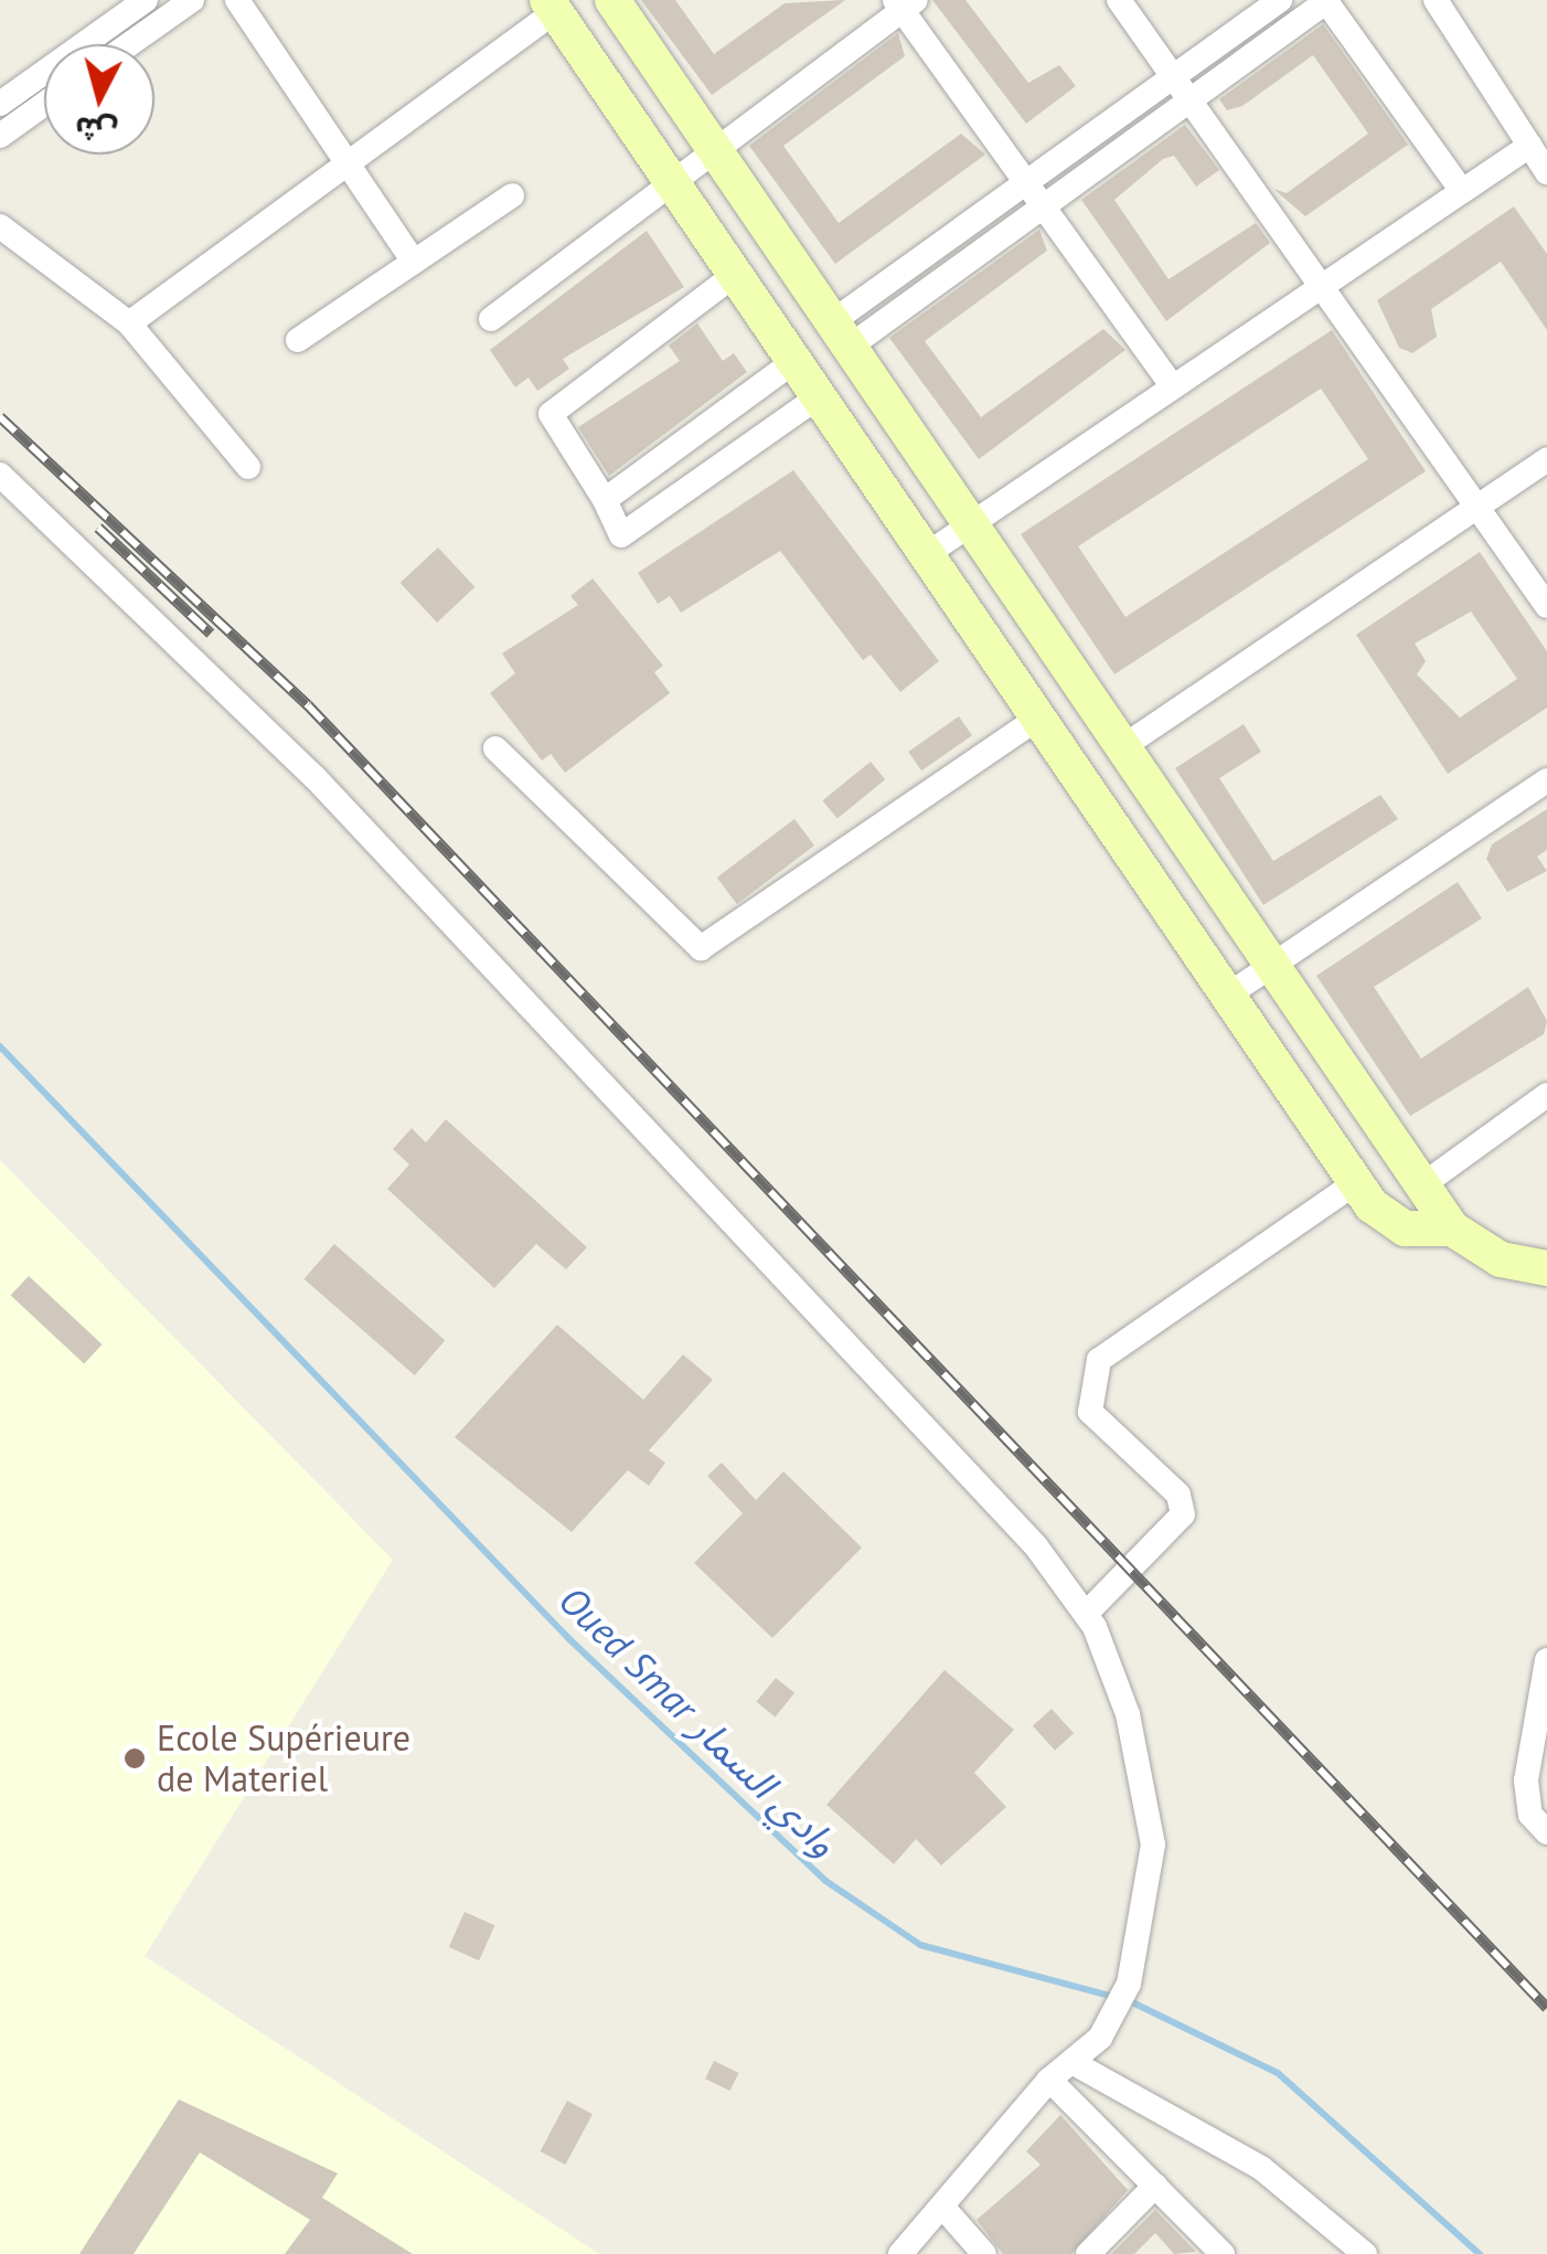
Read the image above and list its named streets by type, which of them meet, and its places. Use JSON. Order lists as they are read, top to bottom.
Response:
{
  "water": ["Oued Smar وادي السمار"],
  "places": ["Ecole Supérieure de Materiel"],
  "north": "bottom"
}
